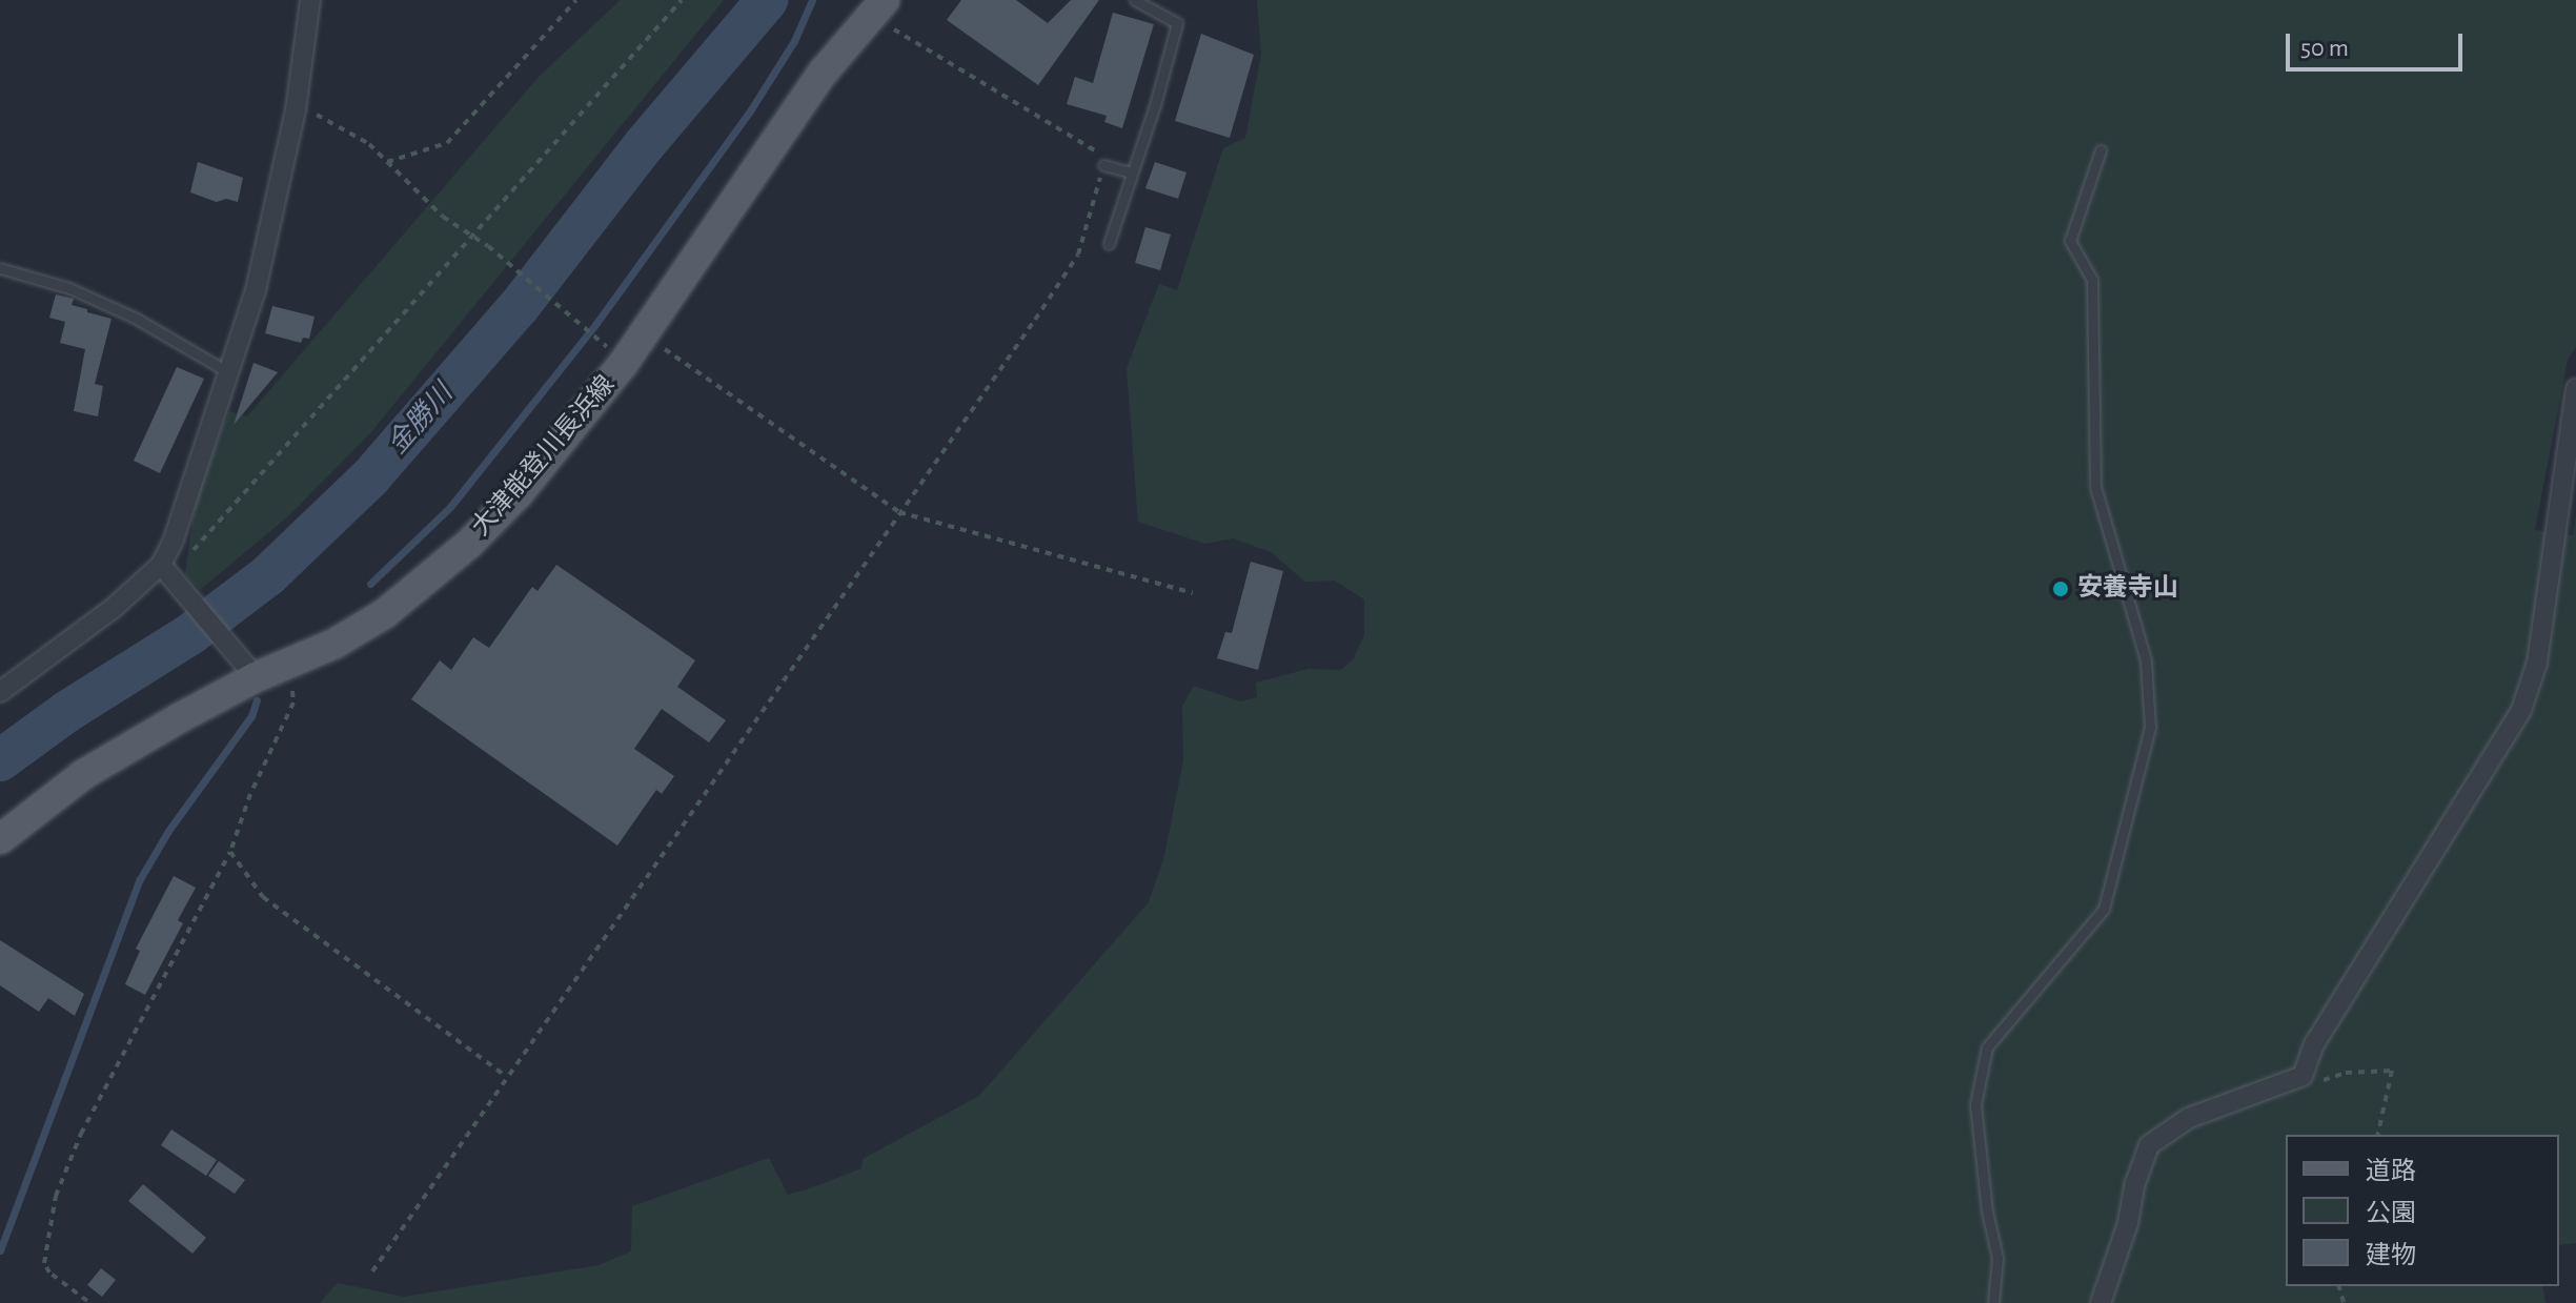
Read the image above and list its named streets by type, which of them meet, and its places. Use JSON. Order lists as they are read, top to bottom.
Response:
{
  "streets": {
    "main road": ["大津能登川長浜線"]
  },
  "water": ["金勝川"],
  "places": ["安養寺山"],
  "legend": ["道路", "公園", "建物"],
  "scale_bar": "50 m"
}
